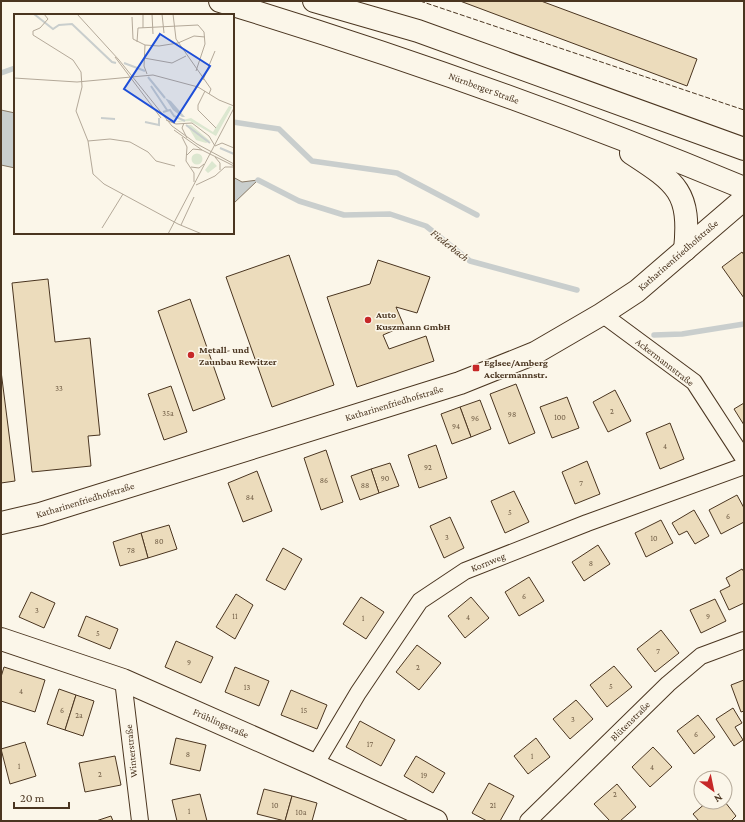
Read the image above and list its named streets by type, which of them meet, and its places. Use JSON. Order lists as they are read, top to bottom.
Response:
{
  "streets": {
    "street": [
      "Nürnberger Straße",
      "Katharinenfriedhofstraße",
      "Ackermannstraße",
      "Kornweg",
      "Blütenstraße",
      "Frühlingstraße",
      "Winterstraße"
    ]
  },
  "crossings": [
    ["Katharinenfriedhofstraße", "Ackermannstraße"],
    ["Kornweg", "Frühlingstraße"],
    ["Frühlingstraße", "Winterstraße"]
  ],
  "water": ["Fiederbach"],
  "places": {
    "other": ["Auto Kuszmann GmbH", "Metall- und Zaunbau Rewitzer"],
    "transit": ["Eglsee/Amberg Ackermannstr."]
  },
  "house_numbers": [
    "33",
    "2",
    "35a",
    "98",
    "100",
    "96",
    "94",
    "4",
    "92",
    "90",
    "86",
    "7",
    "88",
    "84",
    "5",
    "6",
    "3",
    "10",
    "80",
    "78",
    "8",
    "6",
    "3",
    "11",
    "9",
    "4",
    "1",
    "5",
    "7",
    "9",
    "2",
    "5",
    "13",
    "4",
    "6",
    "15",
    "2a",
    "3",
    "6",
    "17",
    "8",
    "1",
    "1",
    "4",
    "2",
    "19",
    "2",
    "10",
    "21",
    "1",
    "10a"
  ],
  "scale_bar": "20 m",
  "north": "bottom right"
}
